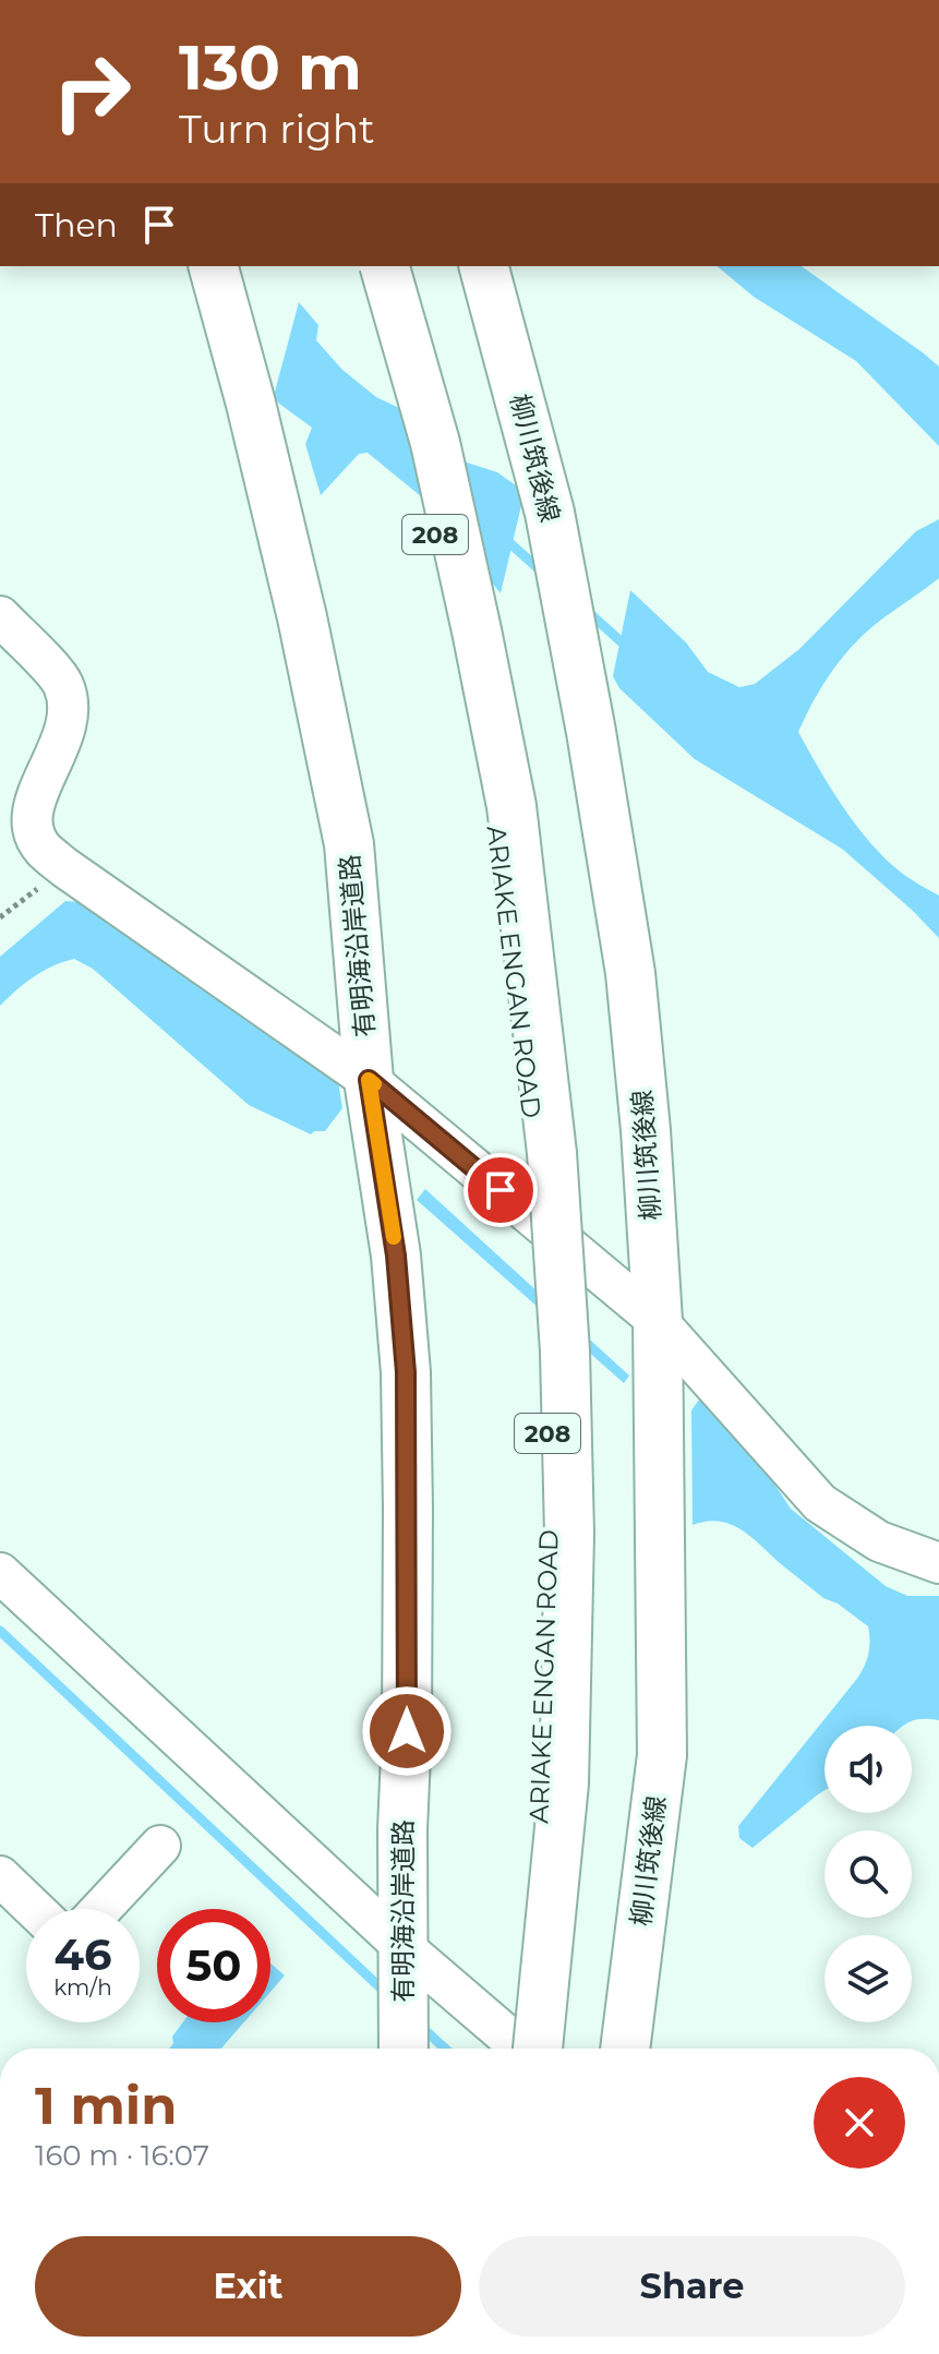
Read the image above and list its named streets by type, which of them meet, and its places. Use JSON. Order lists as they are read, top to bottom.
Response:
{
  "streets": {
    "main road": [
      "柳川筑後線",
      "208",
      "有明海沿岸道路",
      "ARIAKE ENGAN ROAD"
    ]
  },
  "page": {
    "turn": ["130 m", "Turn right"],
    "then": "Then",
    "speed": "46 km/h",
    "limit": "50",
    "heading": ["1 min", "160 m · 16:07"],
    "buttons": ["Exit", "Share"]
  }
}
